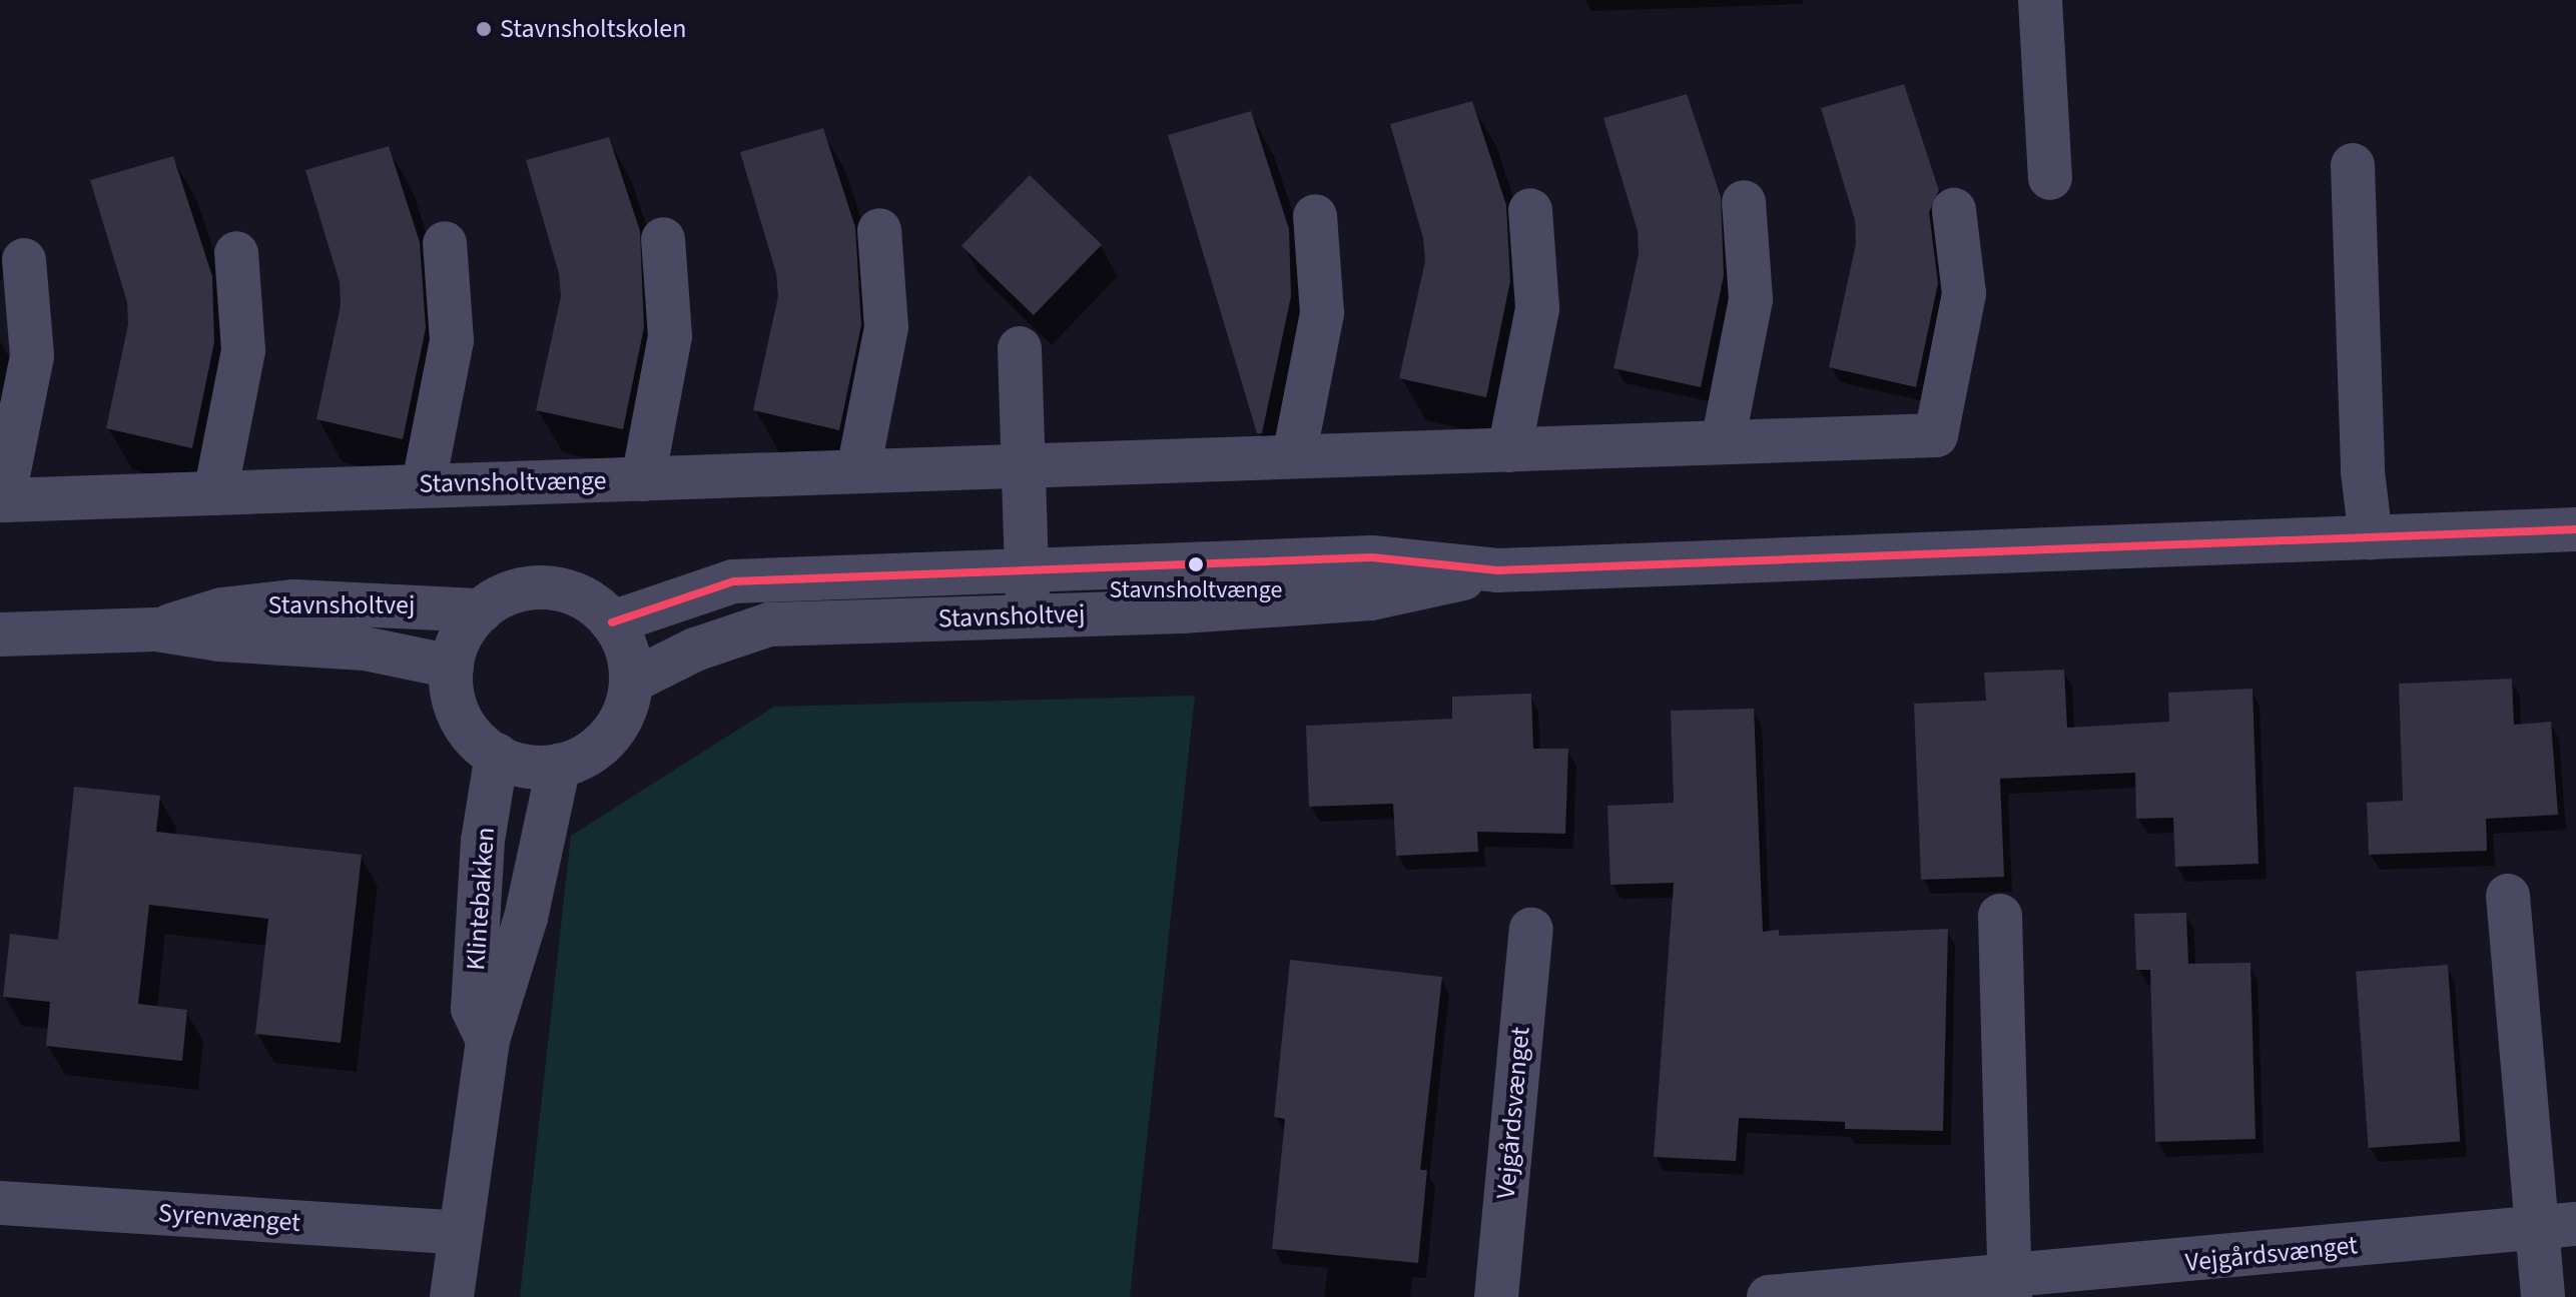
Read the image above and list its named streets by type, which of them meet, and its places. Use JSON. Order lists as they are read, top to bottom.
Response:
{
  "streets": {
    "street": [
      "Stavnsholtvænge",
      "Stavnsholtvej",
      "Klintebakken",
      "Vejgårdsvænget",
      "Syrenvænget"
    ]
  },
  "crossings": [
    ["Stavnsholtvej", "Klintebakken"],
    ["Klintebakken", "Syrenvænget"]
  ],
  "places": ["Stavnsholtskolen", "Stavnsholtvænge"]
}
